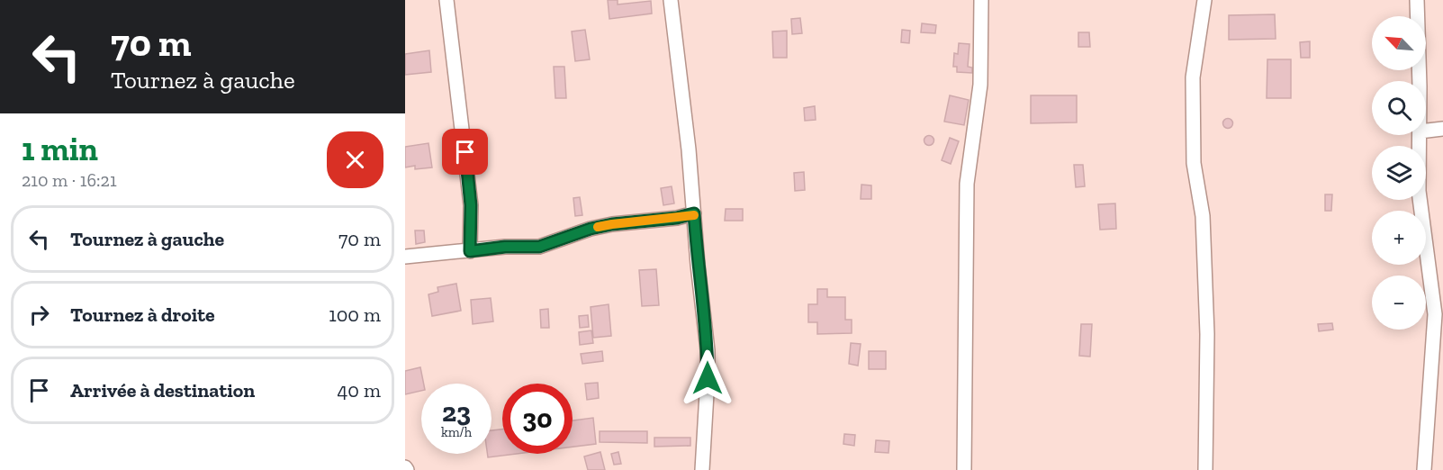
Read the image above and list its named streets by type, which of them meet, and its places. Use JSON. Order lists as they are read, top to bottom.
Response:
{
  "north": "top left",
  "page": {
    "turn": ["70 m", "Tournez à gauche"],
    "map_buttons": ["+", "−"],
    "heading": ["1 min", "210 m · 16:21"],
    "list": [
      {
        "name": "Tournez à gauche",
        "value": "70 m"
      },
      {
        "name": "Tournez à droite",
        "value": "100 m"
      },
      {
        "name": "Arrivée à destination",
        "value": "40 m"
      }
    ],
    "speed": "23 km/h",
    "limit": "30"
  }
}
